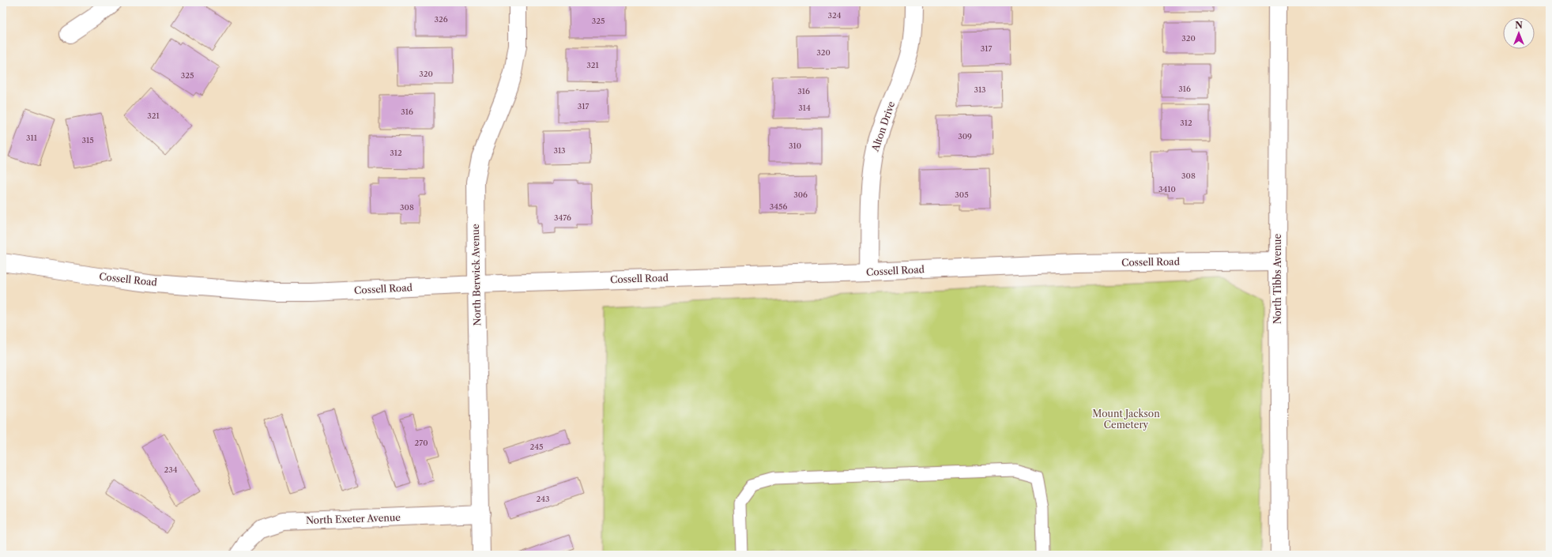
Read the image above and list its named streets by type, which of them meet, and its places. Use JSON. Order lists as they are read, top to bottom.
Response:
{
  "streets": {
    "street": [
      "Alton Drive",
      "Cossell Road",
      "North Berwick Avenue",
      "North Tibbs Avenue",
      "North Exeter Avenue"
    ]
  },
  "crossings": [
    ["Alton Drive", "Cossell Road"],
    ["Cossell Road", "North Berwick Avenue"],
    ["Cossell Road", "North Tibbs Avenue"],
    ["North Berwick Avenue", "North Exeter Avenue"]
  ],
  "parks": ["Mount Jackson Cemetery"],
  "house_numbers": [
    "324",
    "326",
    "325",
    "320",
    "317",
    "320",
    "321",
    "320",
    "325",
    "316",
    "313",
    "316",
    "317",
    "314",
    "316",
    "321",
    "312",
    "309",
    "311",
    "315",
    "310",
    "313",
    "312",
    "308",
    "3410",
    "306",
    "305",
    "3456",
    "308",
    "3476",
    "270",
    "245",
    "234",
    "243"
  ],
  "north": "top"
}
